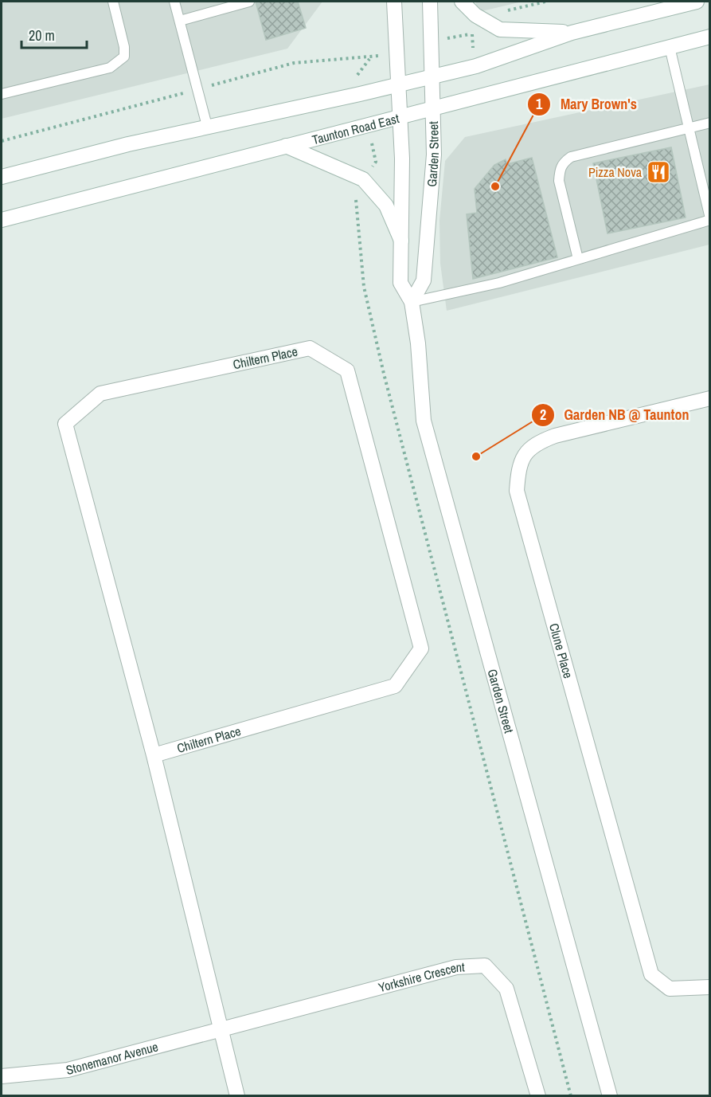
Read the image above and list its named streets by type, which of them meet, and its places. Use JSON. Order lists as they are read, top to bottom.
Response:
{
  "streets": {
    "street": [
      "Taunton Road East",
      "Garden Street",
      "Chiltern Place",
      "Clune Place",
      "Yorkshire Crescent",
      "Stonemanor Avenue"
    ]
  },
  "crossings": [
    ["Taunton Road East", "Garden Street"],
    ["Chiltern Place", "Yorkshire Crescent"],
    ["Chiltern Place", "Stonemanor Avenue"],
    ["Yorkshire Crescent", "Stonemanor Avenue"]
  ],
  "places": {
    "restaurant": ["Pizza Nova"],
    "other": ["Mary Brown's", "Garden NB @ Taunton"]
  },
  "scale_bar": "20 m"
}
